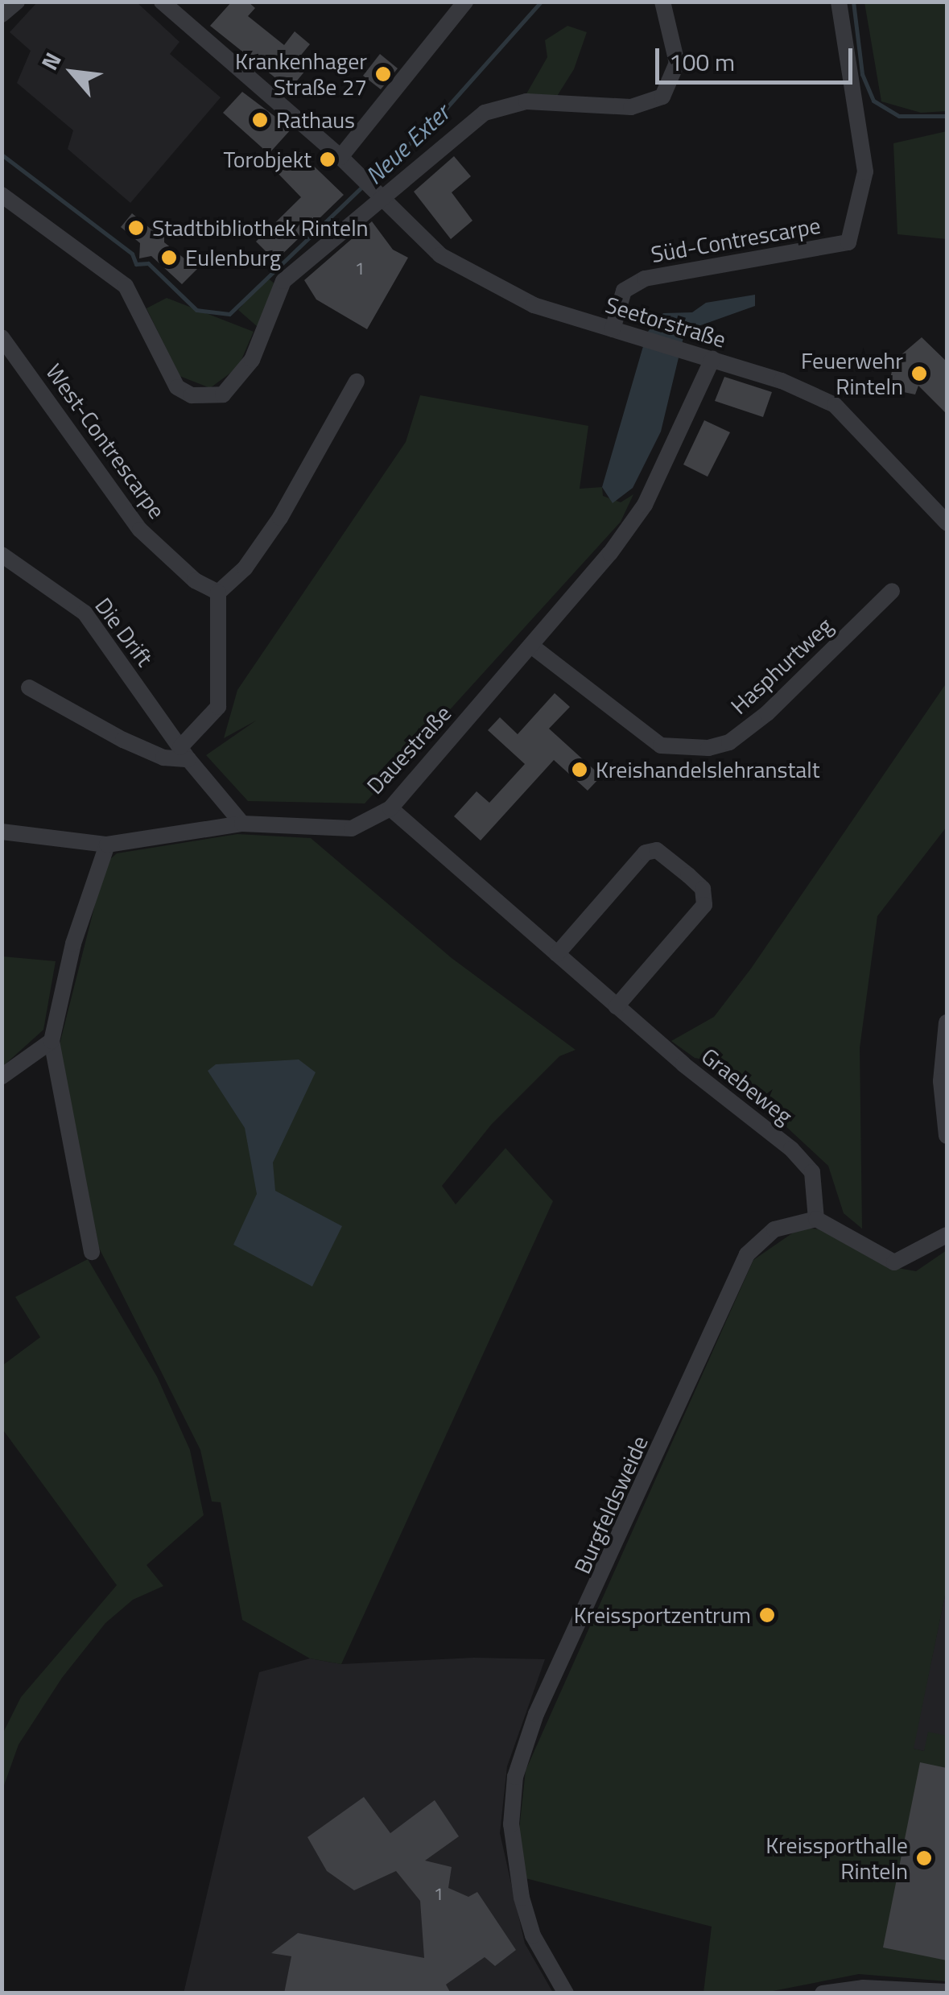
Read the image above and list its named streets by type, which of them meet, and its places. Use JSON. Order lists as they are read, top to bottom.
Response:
{
  "streets": {
    "street": [
      "Süd-Contrescarpe",
      "Seetorstraße",
      "West-Contrescarpe",
      "Die Drift",
      "Hasphurtweg",
      "Dauestraße",
      "Graebeweg",
      "Burgfeldsweide"
    ]
  },
  "crossings": [
    ["Süd-Contrescarpe", "Seetorstraße"],
    ["Seetorstraße", "Dauestraße"],
    ["Die Drift", "Dauestraße"],
    ["Hasphurtweg", "Dauestraße"],
    ["Dauestraße", "Graebeweg"],
    ["Graebeweg", "Burgfeldsweide"]
  ],
  "water": ["Neue Exter"],
  "places": [
    "Krankenhager Straße 27",
    "Rathaus",
    "Torobjekt",
    "Stadtbibliothek Rinteln",
    "Eulenburg",
    "Feuerwehr Rinteln",
    "Kreishandelslehranstalt",
    "Kreissportzentrum",
    "Kreissporthalle Rinteln"
  ],
  "house_numbers": ["1", "1"],
  "scale_bar": "100 m",
  "north": "top left"
}
